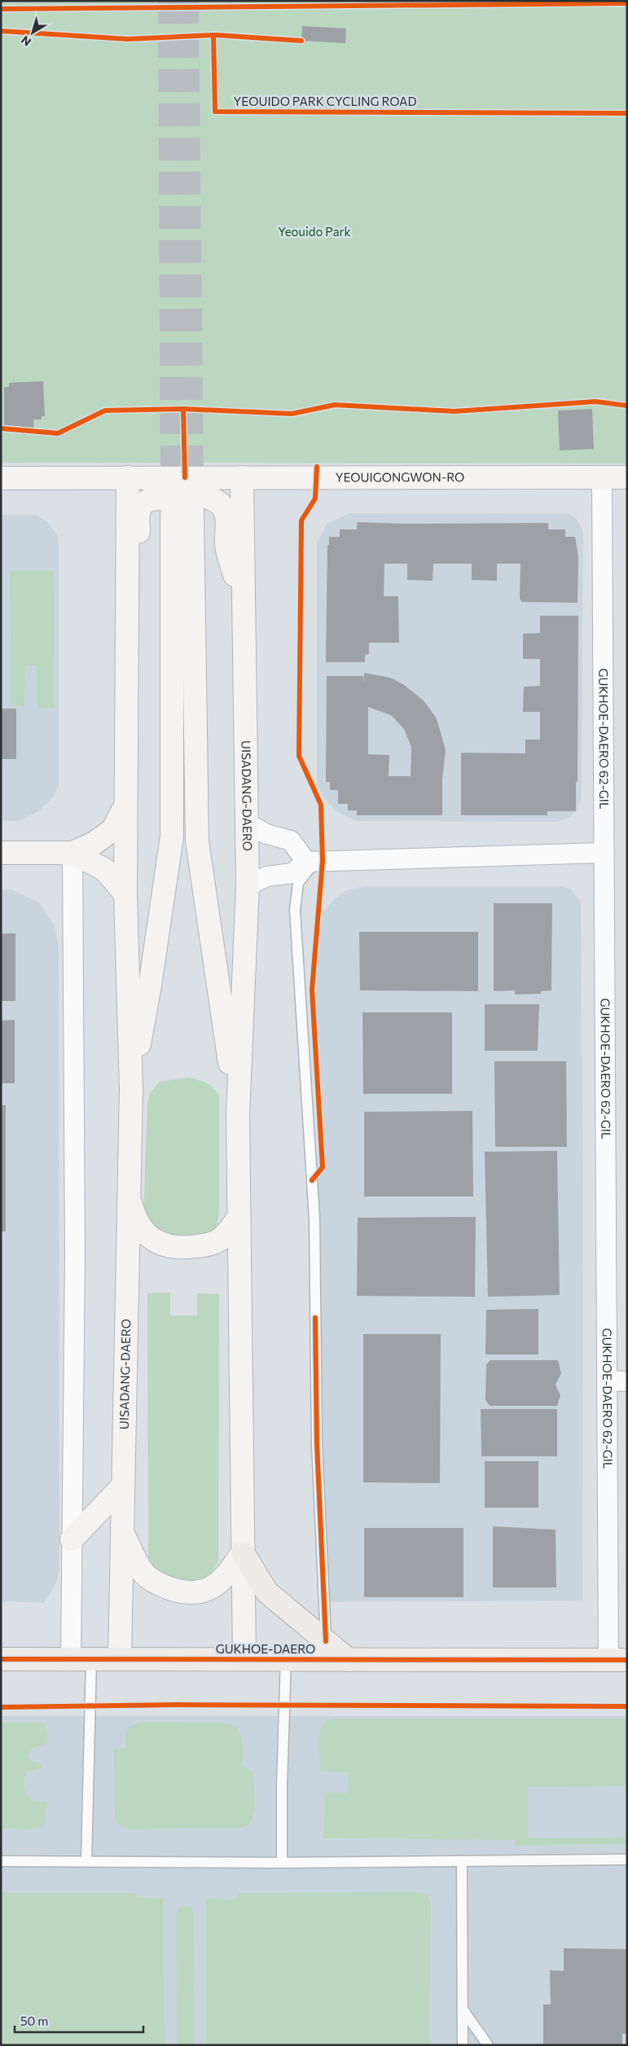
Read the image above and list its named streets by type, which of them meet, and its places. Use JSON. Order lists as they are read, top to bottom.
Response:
{
  "streets": {
    "main road": ["YEOUIGONGWON-RO", "UISADANG-DAERO", "GUKHOE-DAERO"],
    "street": ["GUKHOE-DAERO 62-GIL"],
    "cycle path": ["YEOUIDO PARK CYCLING ROAD"]
  },
  "crossings": [
    ["YEOUIGONGWON-RO", "GUKHOE-DAERO 62-GIL"],
    ["YEOUIGONGWON-RO", "UISADANG-DAERO"],
    ["GUKHOE-DAERO 62-GIL", "GUKHOE-DAERO"],
    ["UISADANG-DAERO", "GUKHOE-DAERO"]
  ],
  "parks": ["Yeouido Park"],
  "scale_bar": "50 m",
  "north": "bottom left"
}
